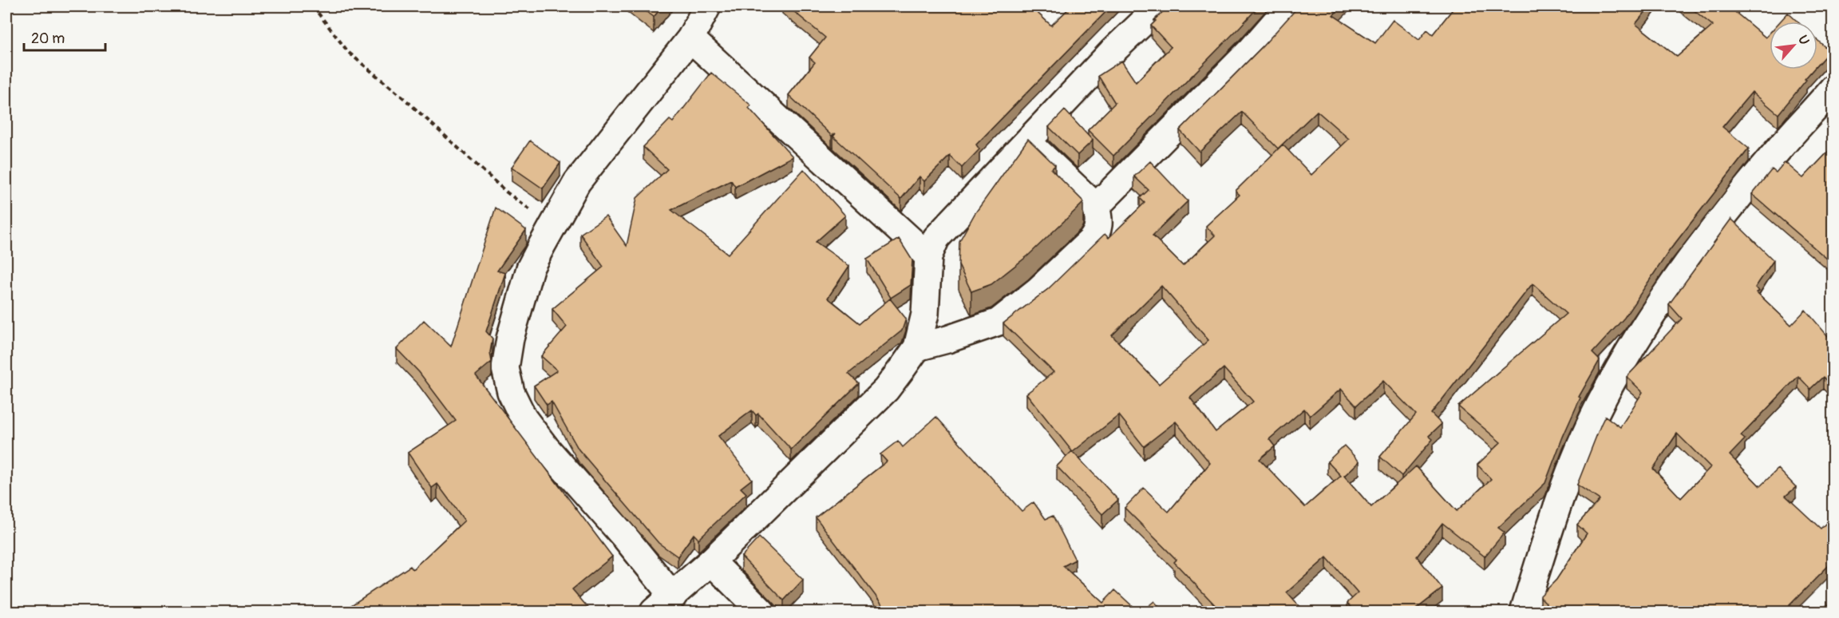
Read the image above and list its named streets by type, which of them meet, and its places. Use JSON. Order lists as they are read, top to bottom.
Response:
{
  "scale_bar": "20 m",
  "north": "top right"
}
